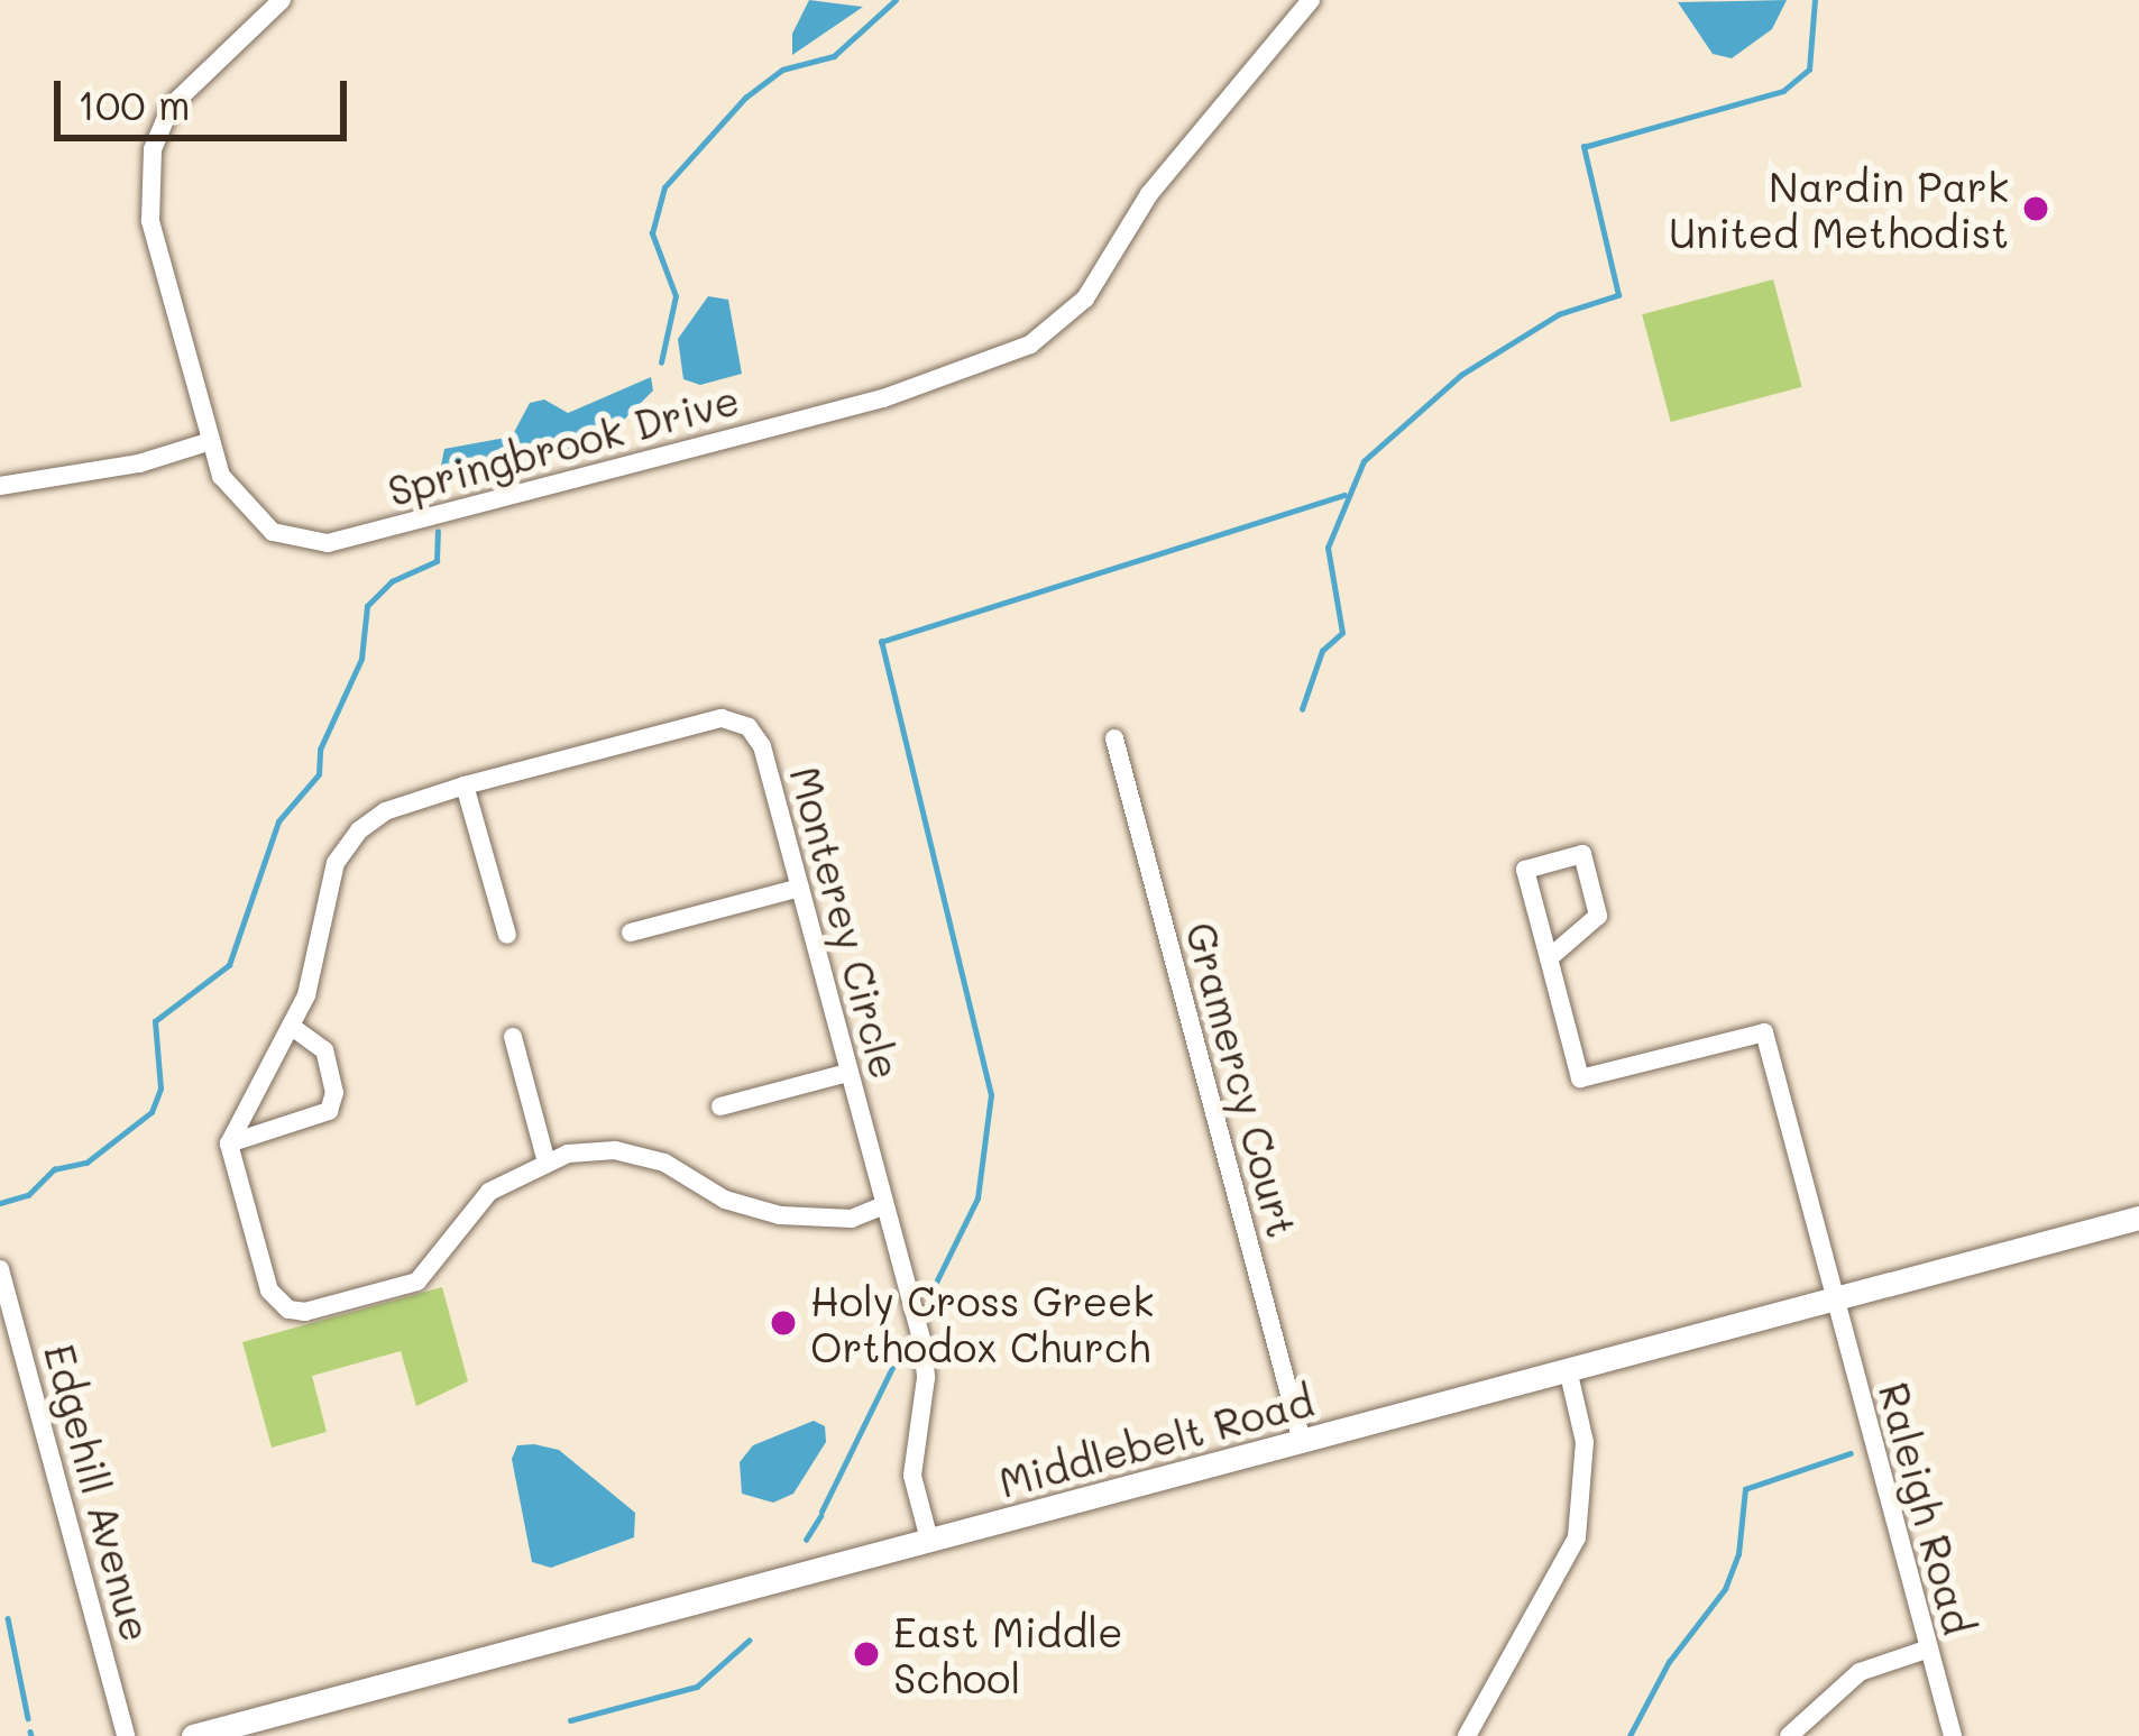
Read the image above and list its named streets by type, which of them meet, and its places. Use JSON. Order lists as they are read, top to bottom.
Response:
{
  "streets": {
    "street": [
      "Springbrook Drive",
      "Monterey Circle",
      "Gramercy Court",
      "Middlebelt Road",
      "Edgehill Avenue",
      "Raleigh Road"
    ]
  },
  "crossings": [
    ["Monterey Circle", "Middlebelt Road"],
    ["Gramercy Court", "Middlebelt Road"],
    ["Middlebelt Road", "Raleigh Road"]
  ],
  "places": ["Nardin Park United Methodist", "Holy Cross Greek Orthodox Church", "East Middle School"],
  "scale_bar": "100 m"
}
